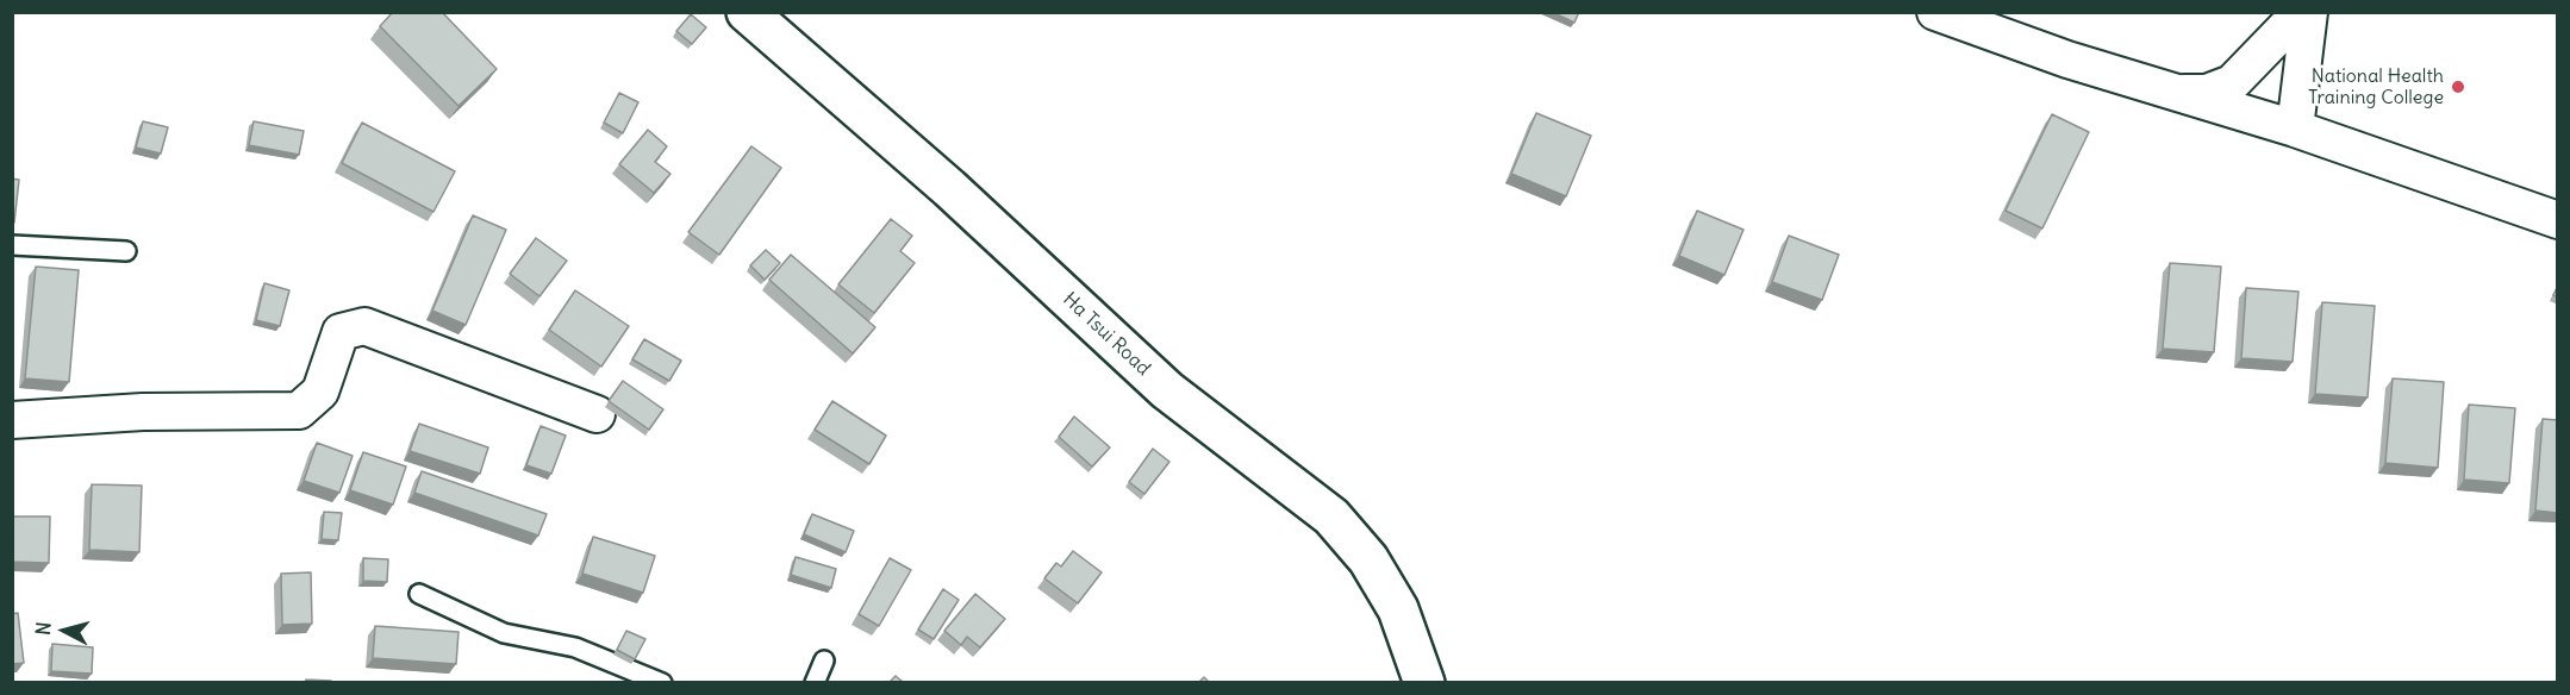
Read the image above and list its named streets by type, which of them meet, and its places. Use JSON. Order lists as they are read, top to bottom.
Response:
{
  "streets": {
    "street": ["Ha Tsui Road"]
  },
  "places": ["National Health Training College"],
  "north": "left"
}
